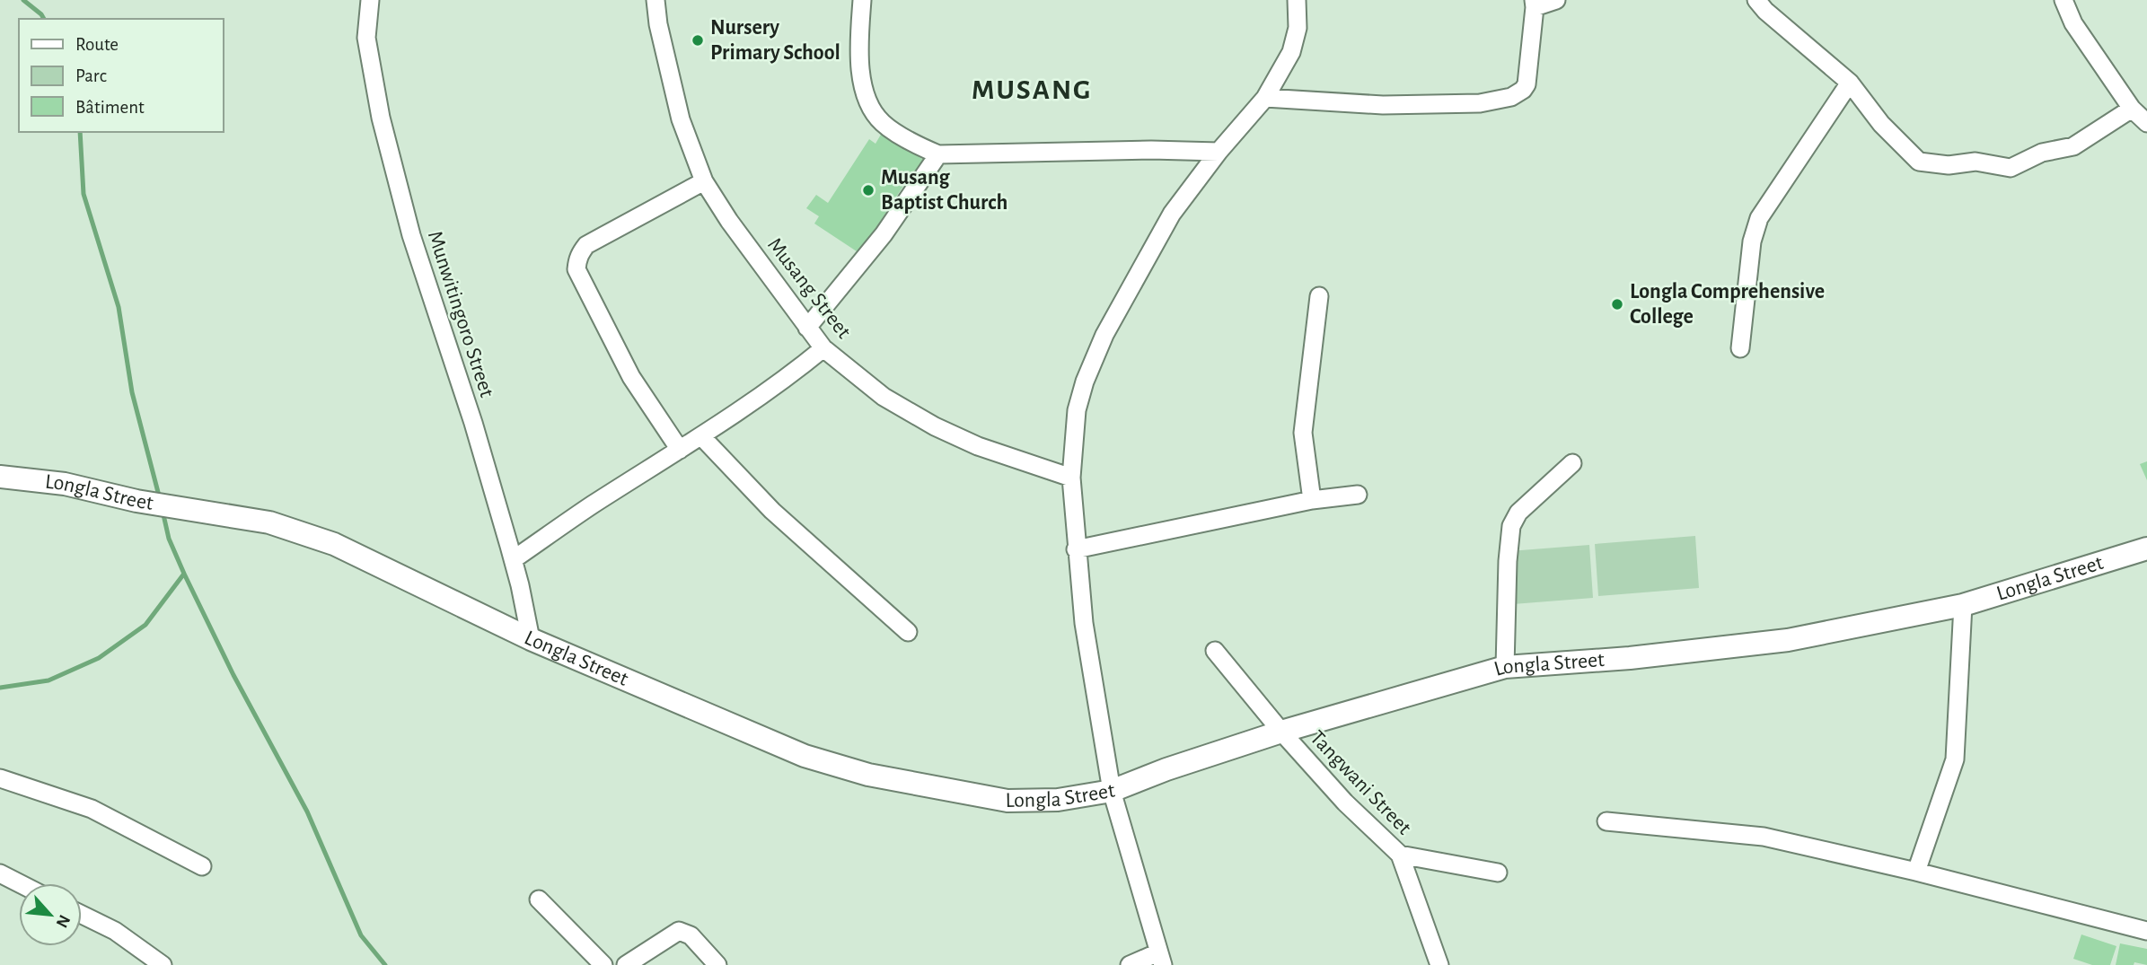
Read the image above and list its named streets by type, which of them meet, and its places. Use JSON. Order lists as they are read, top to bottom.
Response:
{
  "streets": {
    "main road": ["Longla Street"],
    "street": ["Musang Street", "Munwitingoro Street", "Tangwani Street"]
  },
  "crossings": [
    ["Munwitingoro Street", "Longla Street"],
    ["Longla Street", "Tangwani Street"]
  ],
  "districts": ["MUSANG"],
  "places": ["Nursery Primary School", "Musang Baptist Church", "Longla Comprehensive College"],
  "legend": ["Route", "Parc", "Bâtiment"],
  "north": "bottom right"
}
